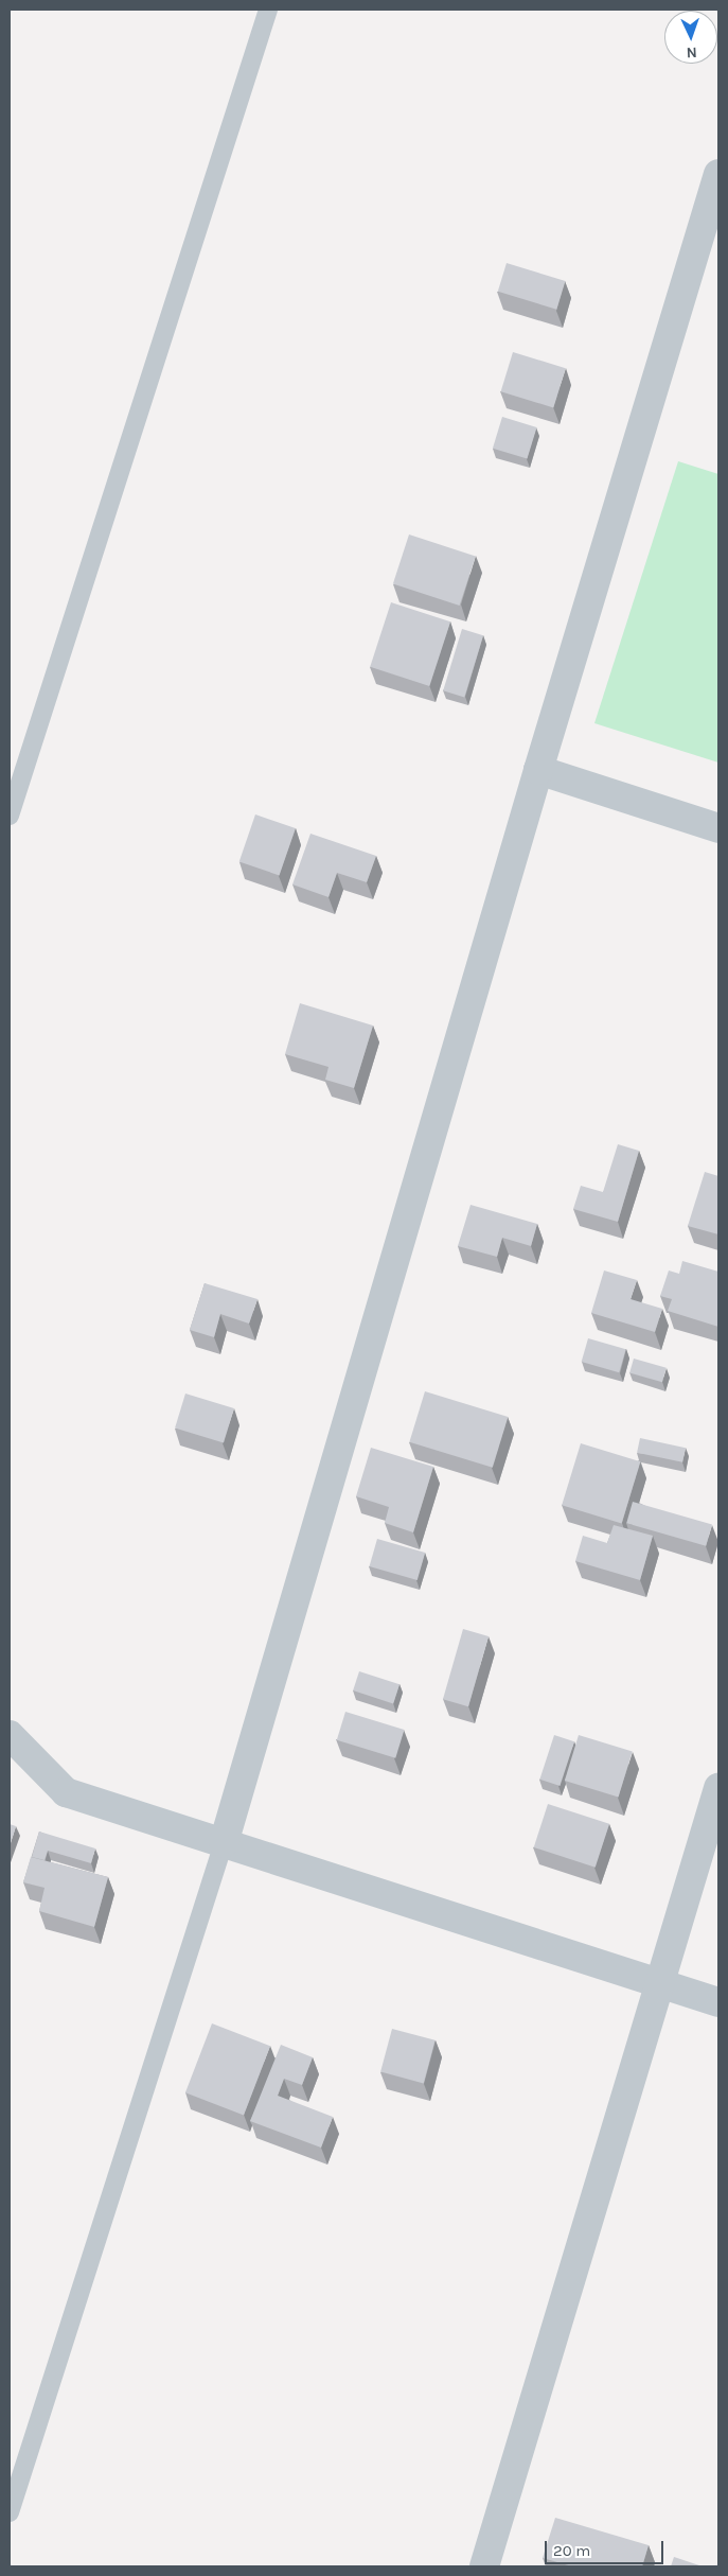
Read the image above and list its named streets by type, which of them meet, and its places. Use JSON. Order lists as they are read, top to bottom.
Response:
{
  "scale_bar": "20 m",
  "north": "bottom"
}
